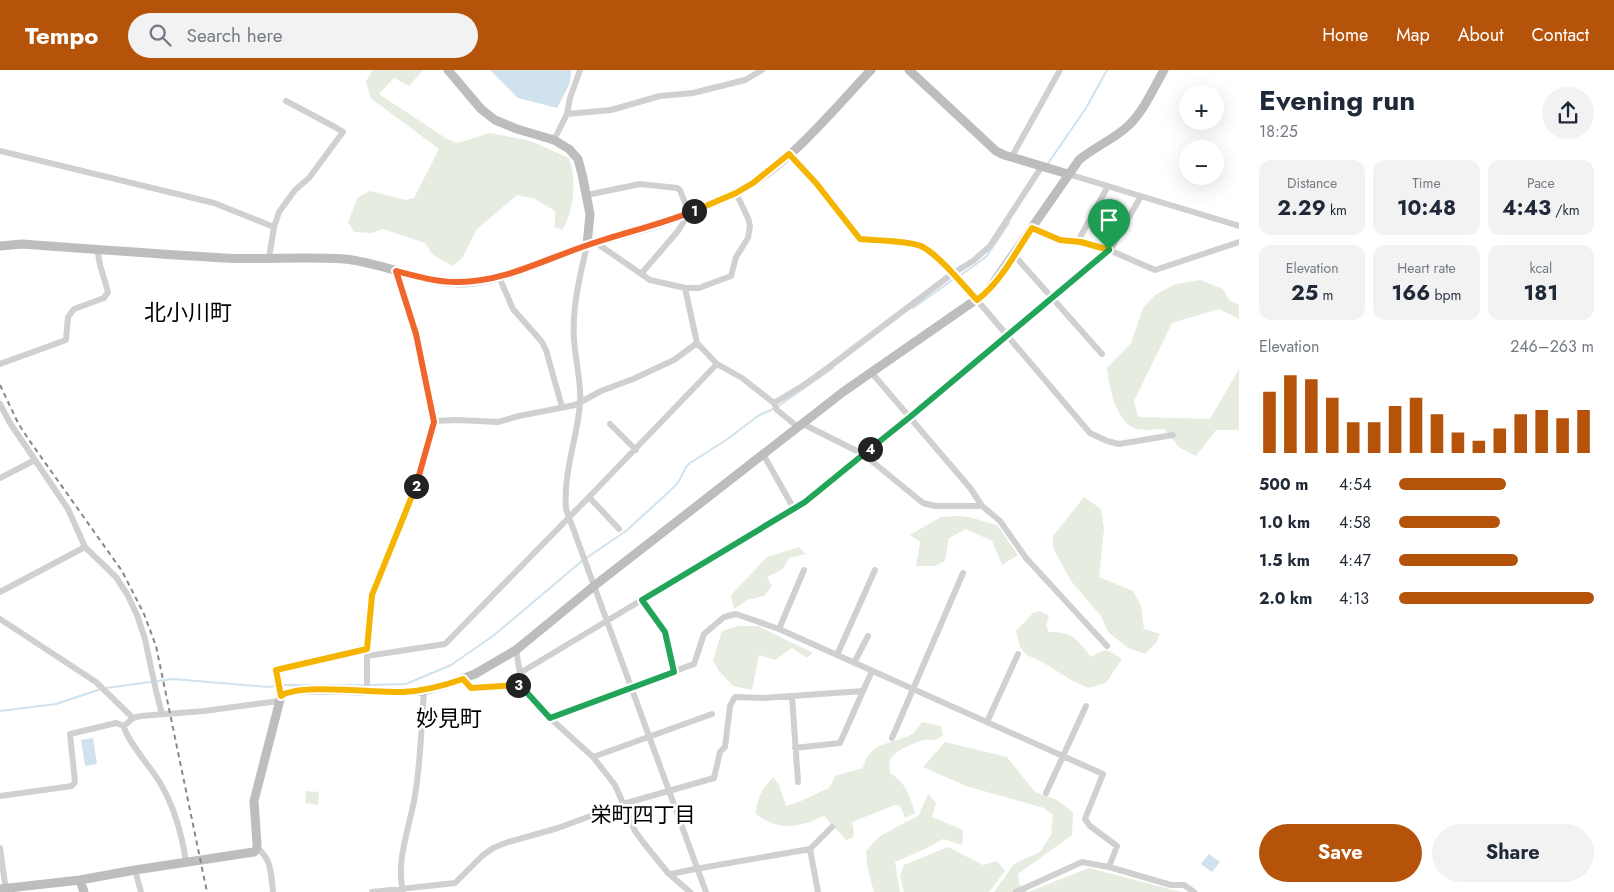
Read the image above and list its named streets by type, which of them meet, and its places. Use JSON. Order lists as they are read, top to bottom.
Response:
{
  "districts": ["北小川町", "妙見町", "栄町四丁目"],
  "page": {
    "header": "Tempo",
    "search": "Search here",
    "nav": [
      "Home",
      "Map",
      "About",
      "Contact"
    ],
    "heading": ["Evening run", "18:25"],
    "map_buttons": ["+", "−"],
    "stats": [
      ["Distance", "2.29 km"],
      ["Time", "10:48"],
      ["Pace", "4:43 /km"],
      ["Elevation", "25 m"],
      ["Heart rate", "166 bpm"],
      ["kcal", "181"]
    ],
    "pins": [
      "1",
      "4",
      "2",
      "3"
    ],
    "chart": ["Elevation", "246–263 m"],
    "list": [
      {
        "name": "500 m",
        "note": "4:54"
      },
      {
        "name": "1.0 km",
        "note": "4:58"
      },
      {
        "name": "1.5 km",
        "note": "4:47"
      },
      {
        "name": "2.0 km",
        "note": "4:13"
      }
    ],
    "buttons": ["Save", "Share"]
  }
}
